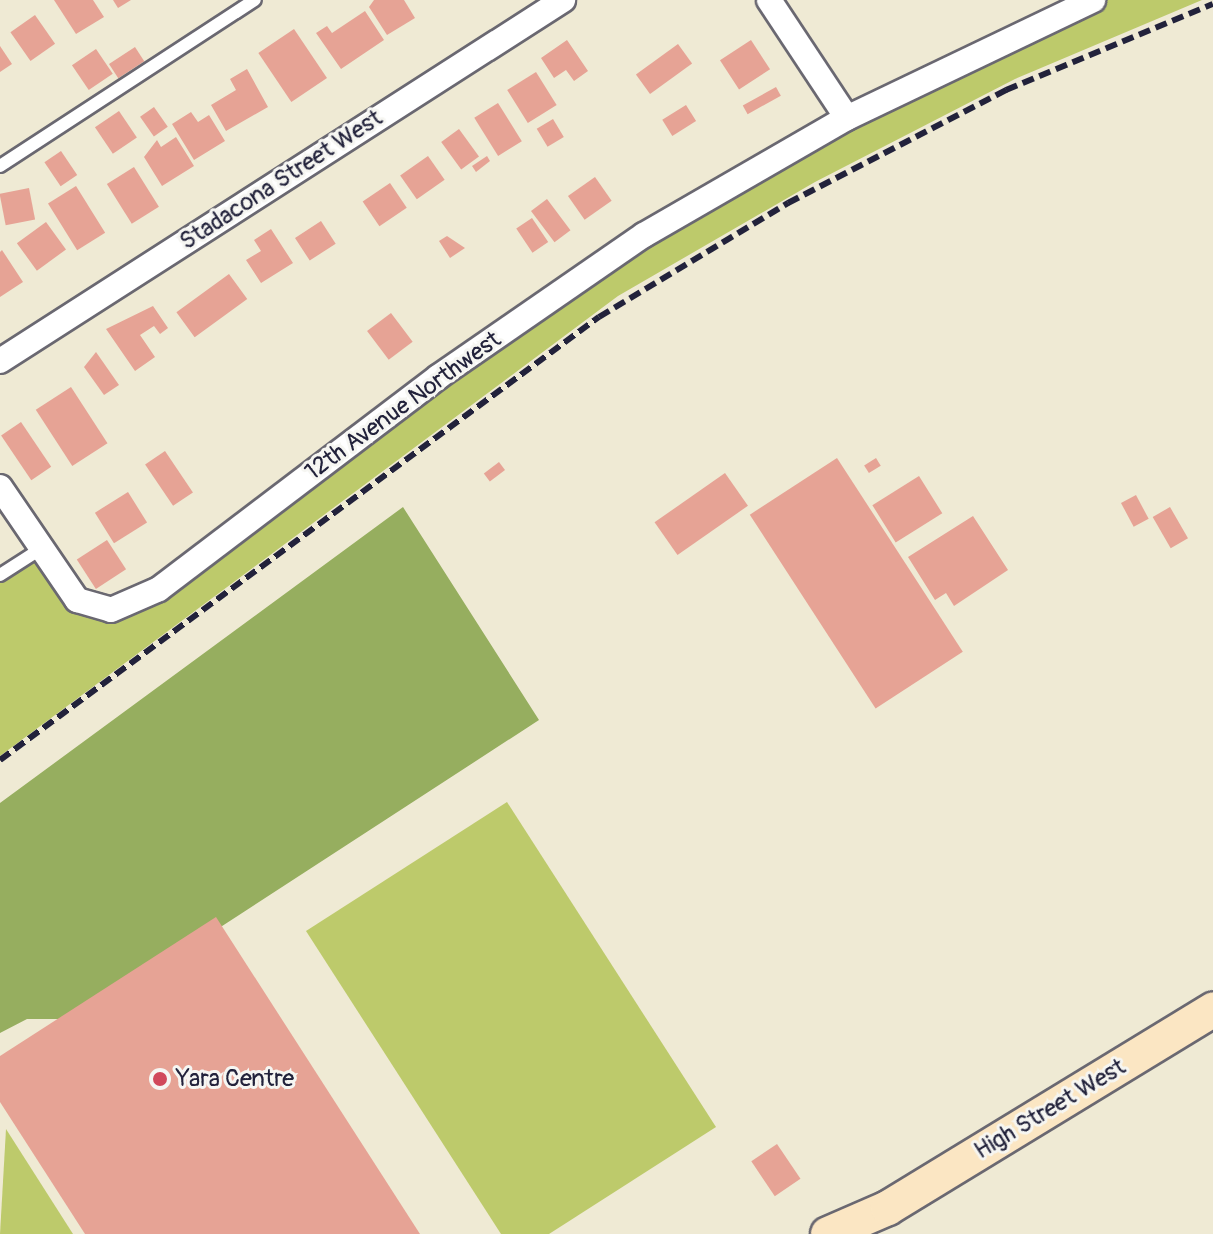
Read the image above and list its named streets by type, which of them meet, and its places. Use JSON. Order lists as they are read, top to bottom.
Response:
{
  "streets": {
    "main road": ["High Street West"],
    "street": ["Stadacona Street West", "12th Avenue Northwest"]
  },
  "places": ["Yara Centre"]
}
